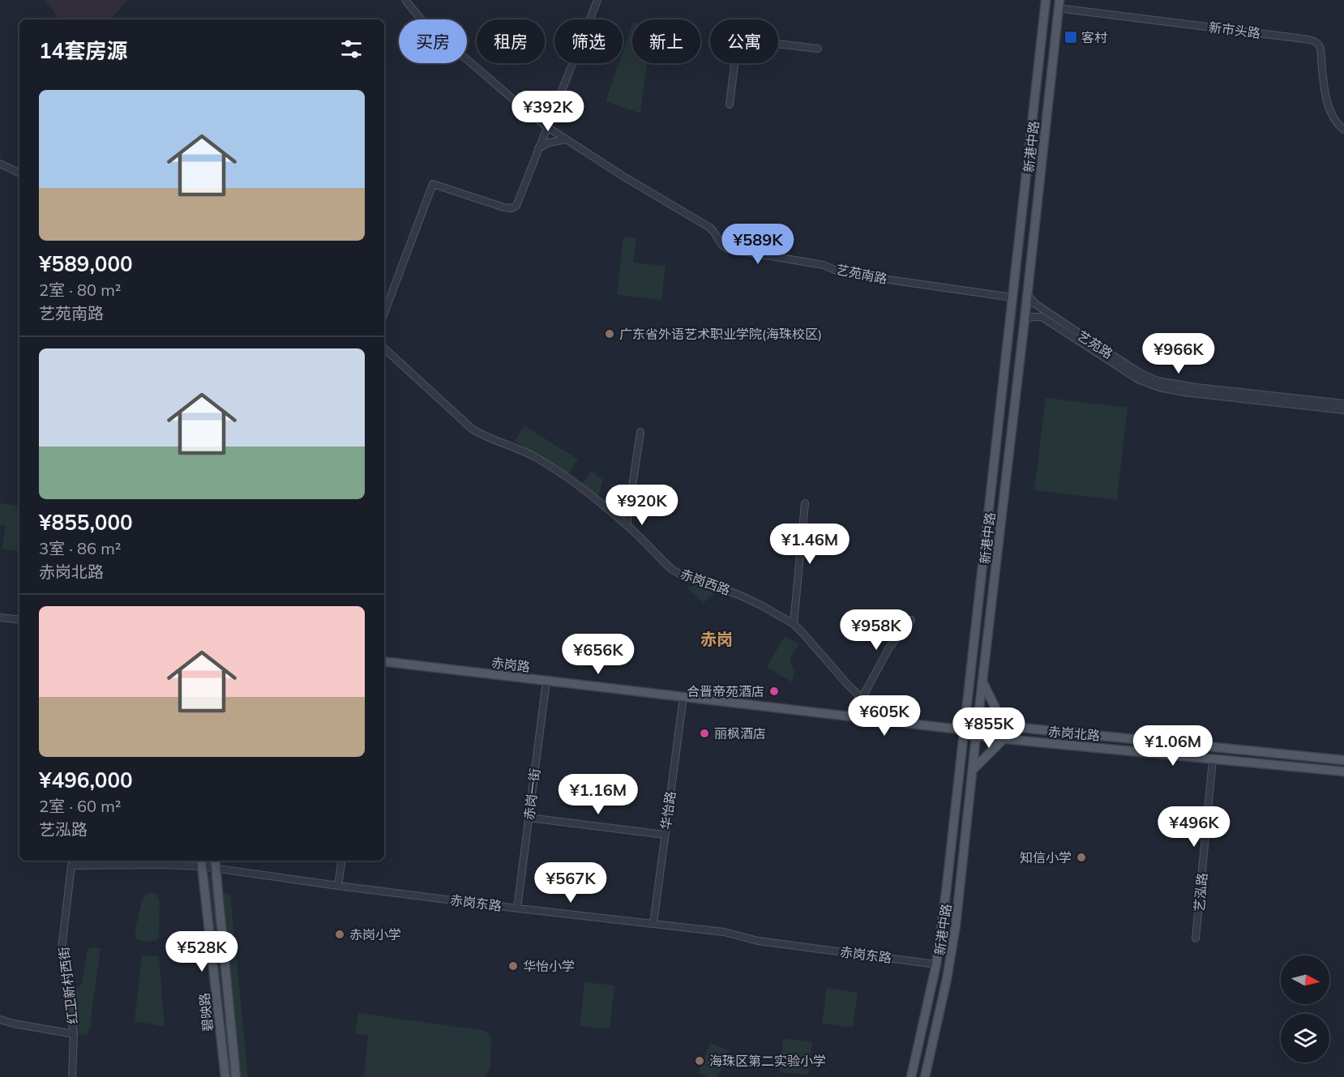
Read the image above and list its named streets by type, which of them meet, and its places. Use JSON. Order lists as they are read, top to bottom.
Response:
{
  "streets": {
    "main road": [
      "新港中路",
      "赤岗路",
      "赤岗北路",
      "碧映路"
    ],
    "street": [
      "新市头路",
      "艺苑南路",
      "艺苑路",
      "赤岗西路",
      "赤岗一街",
      "华怡路",
      "艺泓路",
      "赤岗东路",
      "红卫新村西街"
    ]
  },
  "crossings": [
    ["新市头路", "新港中路"],
    ["新港中路", "艺苑南路"],
    ["新港中路", "艺苑路"],
    ["新港中路", "赤岗路"],
    ["新港中路", "赤岗北路"],
    ["新港中路", "赤岗东路"],
    ["赤岗西路", "赤岗路"],
    ["赤岗路", "赤岗北路"],
    ["赤岗路", "赤岗一街"],
    ["赤岗路", "华怡路"],
    ["赤岗北路", "艺泓路"],
    ["赤岗一街", "赤岗东路"],
    ["华怡路", "赤岗东路"],
    ["赤岗东路", "红卫新村西街"],
    ["赤岗东路", "碧映路"]
  ],
  "districts": ["赤岗"],
  "places": {
    "transit": ["客村"],
    "other": [
      "广东省外语艺术职业学院(海珠校区)",
      "合晋帝苑酒店",
      "丽枫酒店",
      "知信小学",
      "赤岗小学",
      "华怡小学",
      "海珠区第二实验小学"
    ]
  },
  "north": "right",
  "page": {
    "chip": [
      "买房",
      "租房",
      "筛选",
      "新上",
      "公寓"
    ],
    "heading": "14套房源",
    "list": [
      {
        "name": "¥589,000",
        "note": "2室 · 80 m² · 艺苑南路"
      },
      {
        "name": "¥855,000",
        "note": "3室 · 86 m² · 赤岗北路"
      },
      {
        "name": "¥496,000",
        "note": "2室 · 60 m² · 艺泓路"
      }
    ],
    "price": [
      "¥392K",
      "¥589K",
      "¥966K",
      "¥920K",
      "¥1.46M",
      "¥958K",
      "¥656K",
      "¥605K",
      "¥855K",
      "¥1.06M",
      "¥1.16M",
      "¥496K",
      "¥567K",
      "¥528K"
    ]
  }
}
